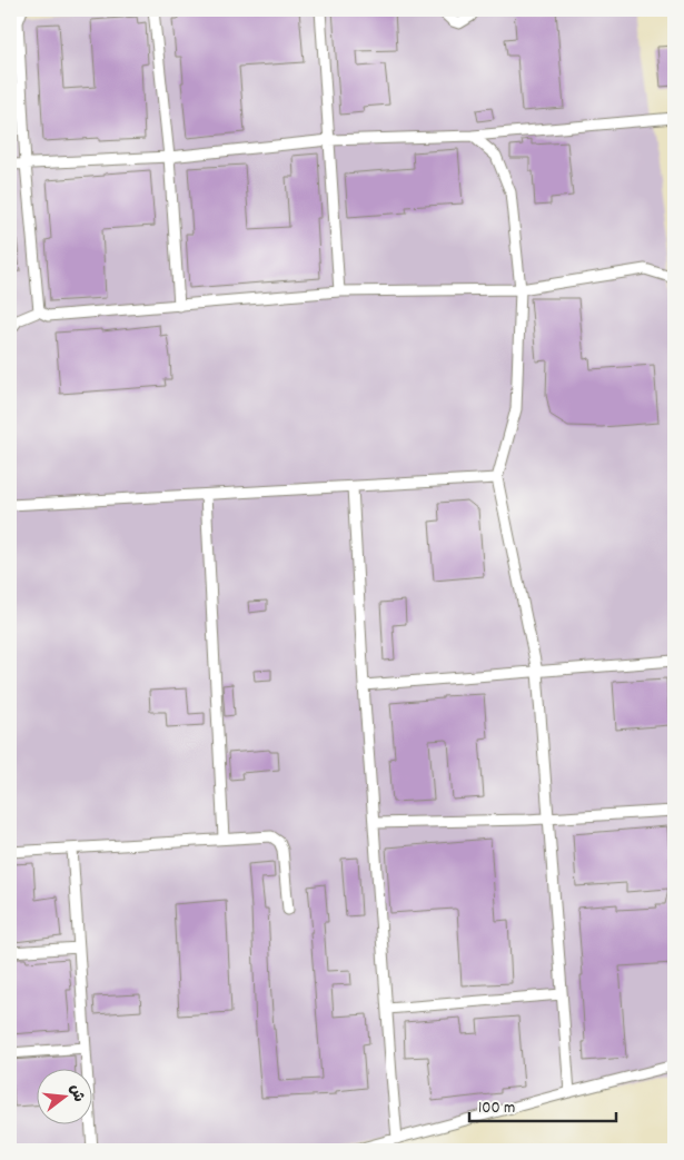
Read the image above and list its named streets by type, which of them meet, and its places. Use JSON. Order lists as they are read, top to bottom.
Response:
{
  "scale_bar": "100 m",
  "north": "right"
}
